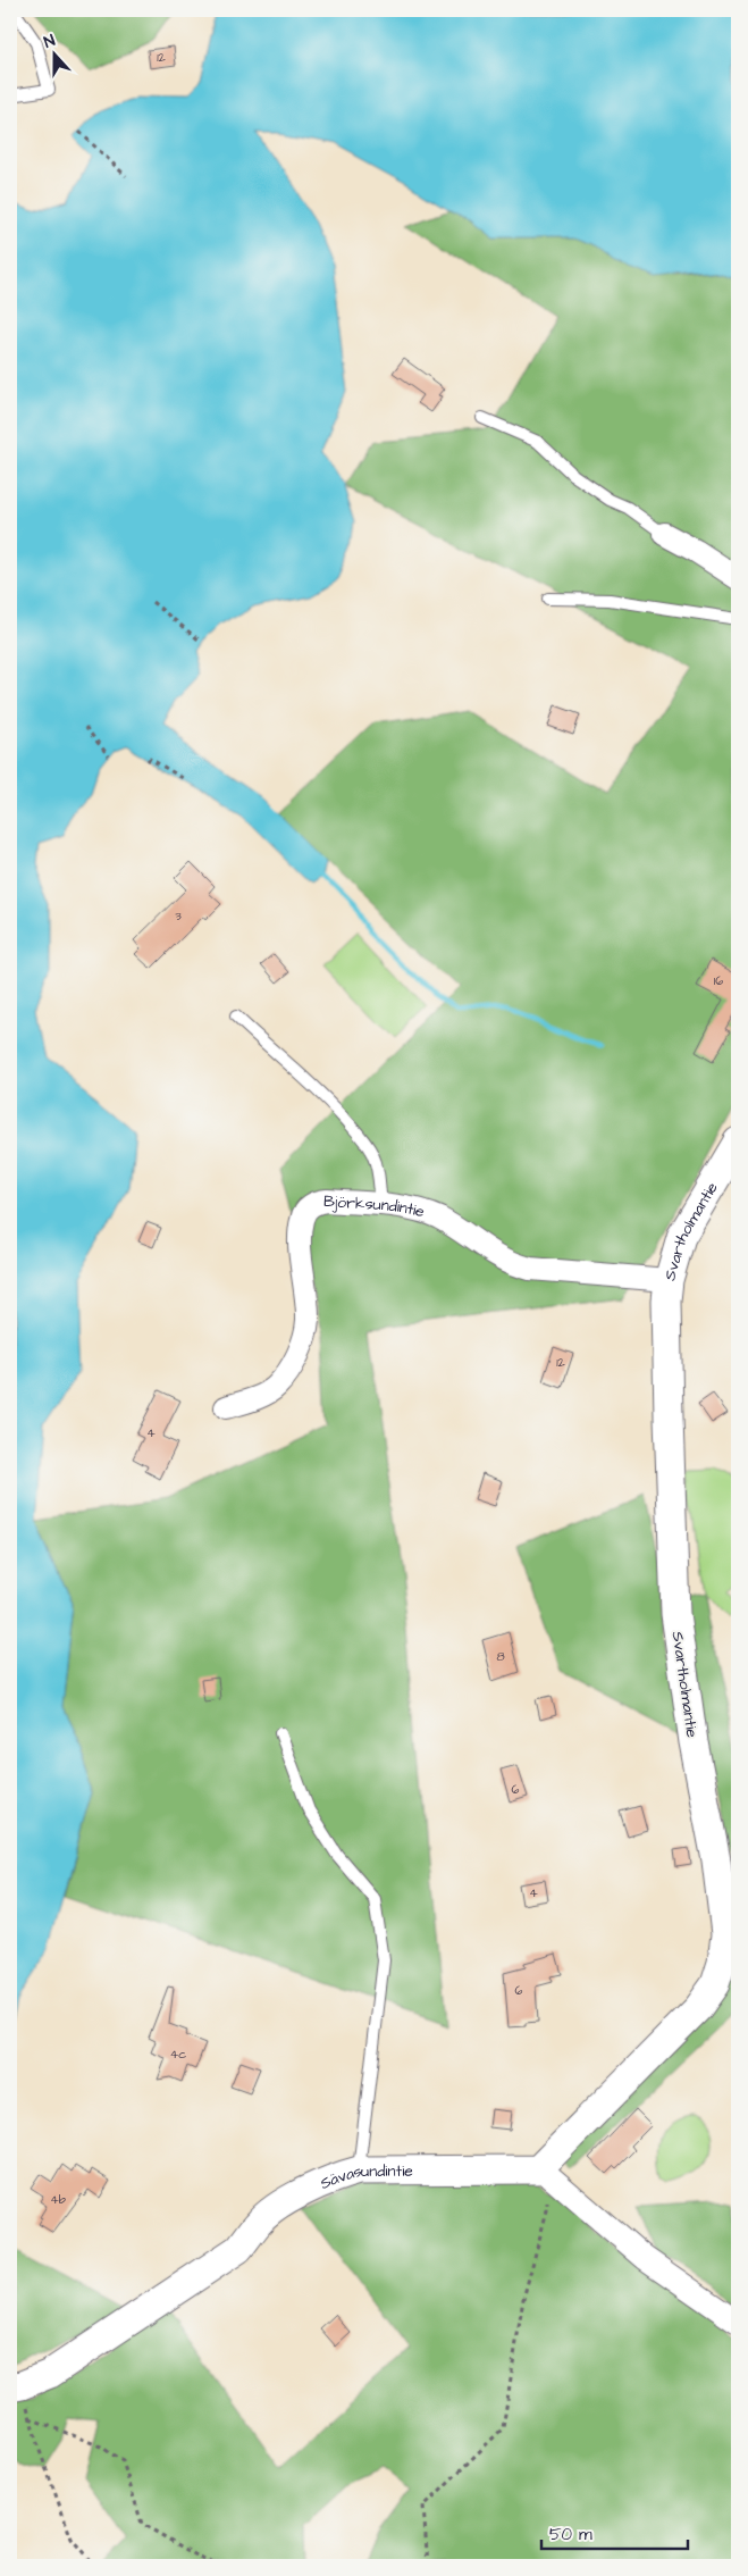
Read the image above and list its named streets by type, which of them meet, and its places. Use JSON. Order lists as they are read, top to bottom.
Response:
{
  "streets": {
    "street": ["Björksundintie", "Svartholmantie", "Sävasundintie"]
  },
  "crossings": [
    ["Björksundintie", "Svartholmantie"],
    ["Svartholmantie", "Sävasundintie"]
  ],
  "house_numbers": [
    "12",
    "3",
    "16",
    "12",
    "4",
    "8",
    "6",
    "4",
    "6",
    "4c",
    "4b"
  ],
  "scale_bar": "50 m",
  "north": "top"
}
